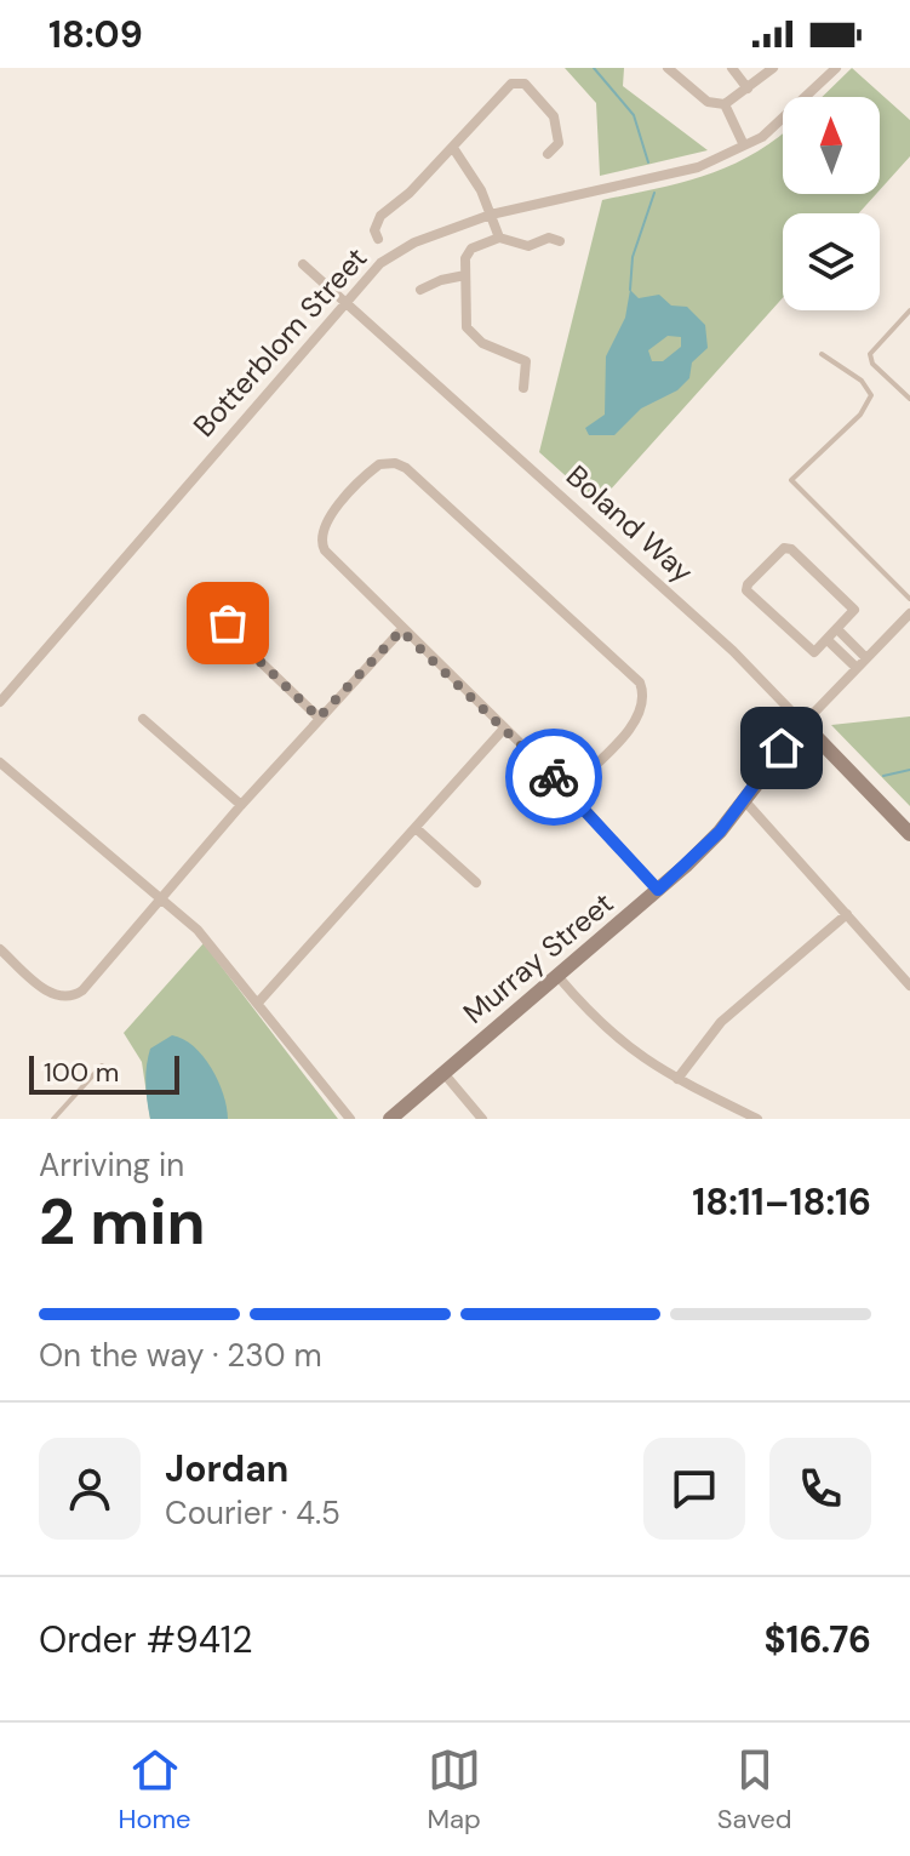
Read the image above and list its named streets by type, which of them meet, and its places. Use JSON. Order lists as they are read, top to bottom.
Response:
{
  "streets": {
    "street": ["Botterblom Street", "Boland Way", "Murray Street"]
  },
  "crossings": [
    ["Botterblom Street", "Boland Way"],
    ["Boland Way", "Murray Street"]
  ],
  "scale_bar": "100 m",
  "north": "top",
  "page": {
    "status": "18:09",
    "scale": "100 m",
    "heading": ["2 min", "Arriving in", "18:11–18:16"],
    "panel": [
      "Jordan",
      "Courier · 4.5",
      "Order #9412",
      "$16.76"
    ],
    "bar": "On the way · 230 m",
    "tabs": ["Home", "Map", "Saved"]
  }
}
